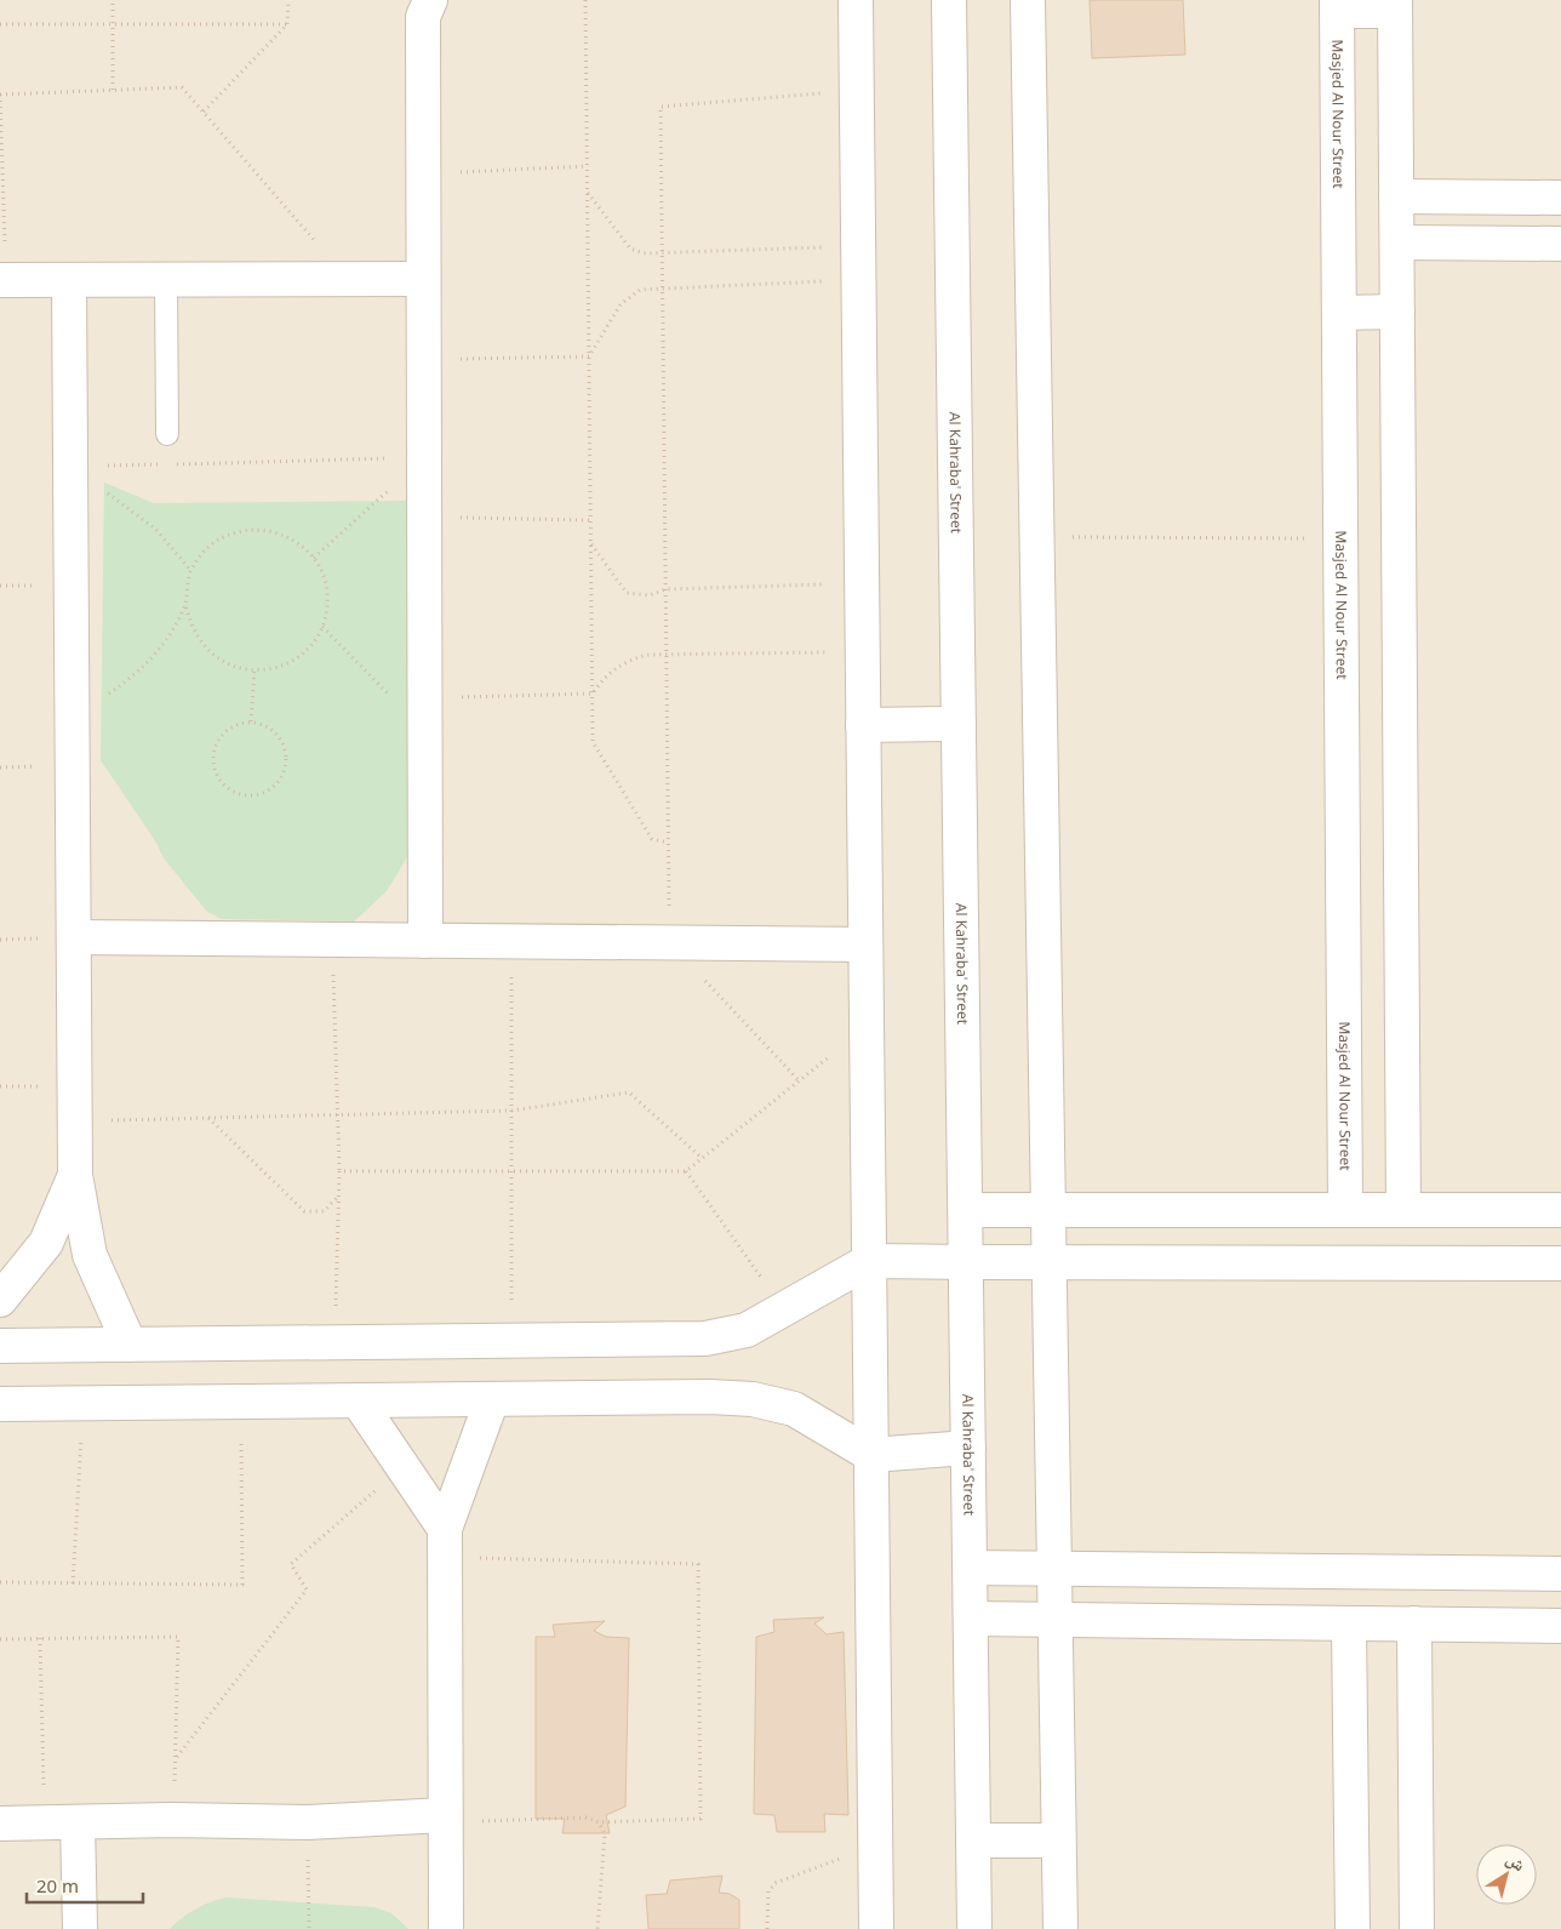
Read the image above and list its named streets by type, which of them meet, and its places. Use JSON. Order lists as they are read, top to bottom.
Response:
{
  "streets": {
    "street": ["Masjed Al Nour Street", "Al Kahraba' Street"]
  },
  "scale_bar": "20 m",
  "north": "top right"
}
